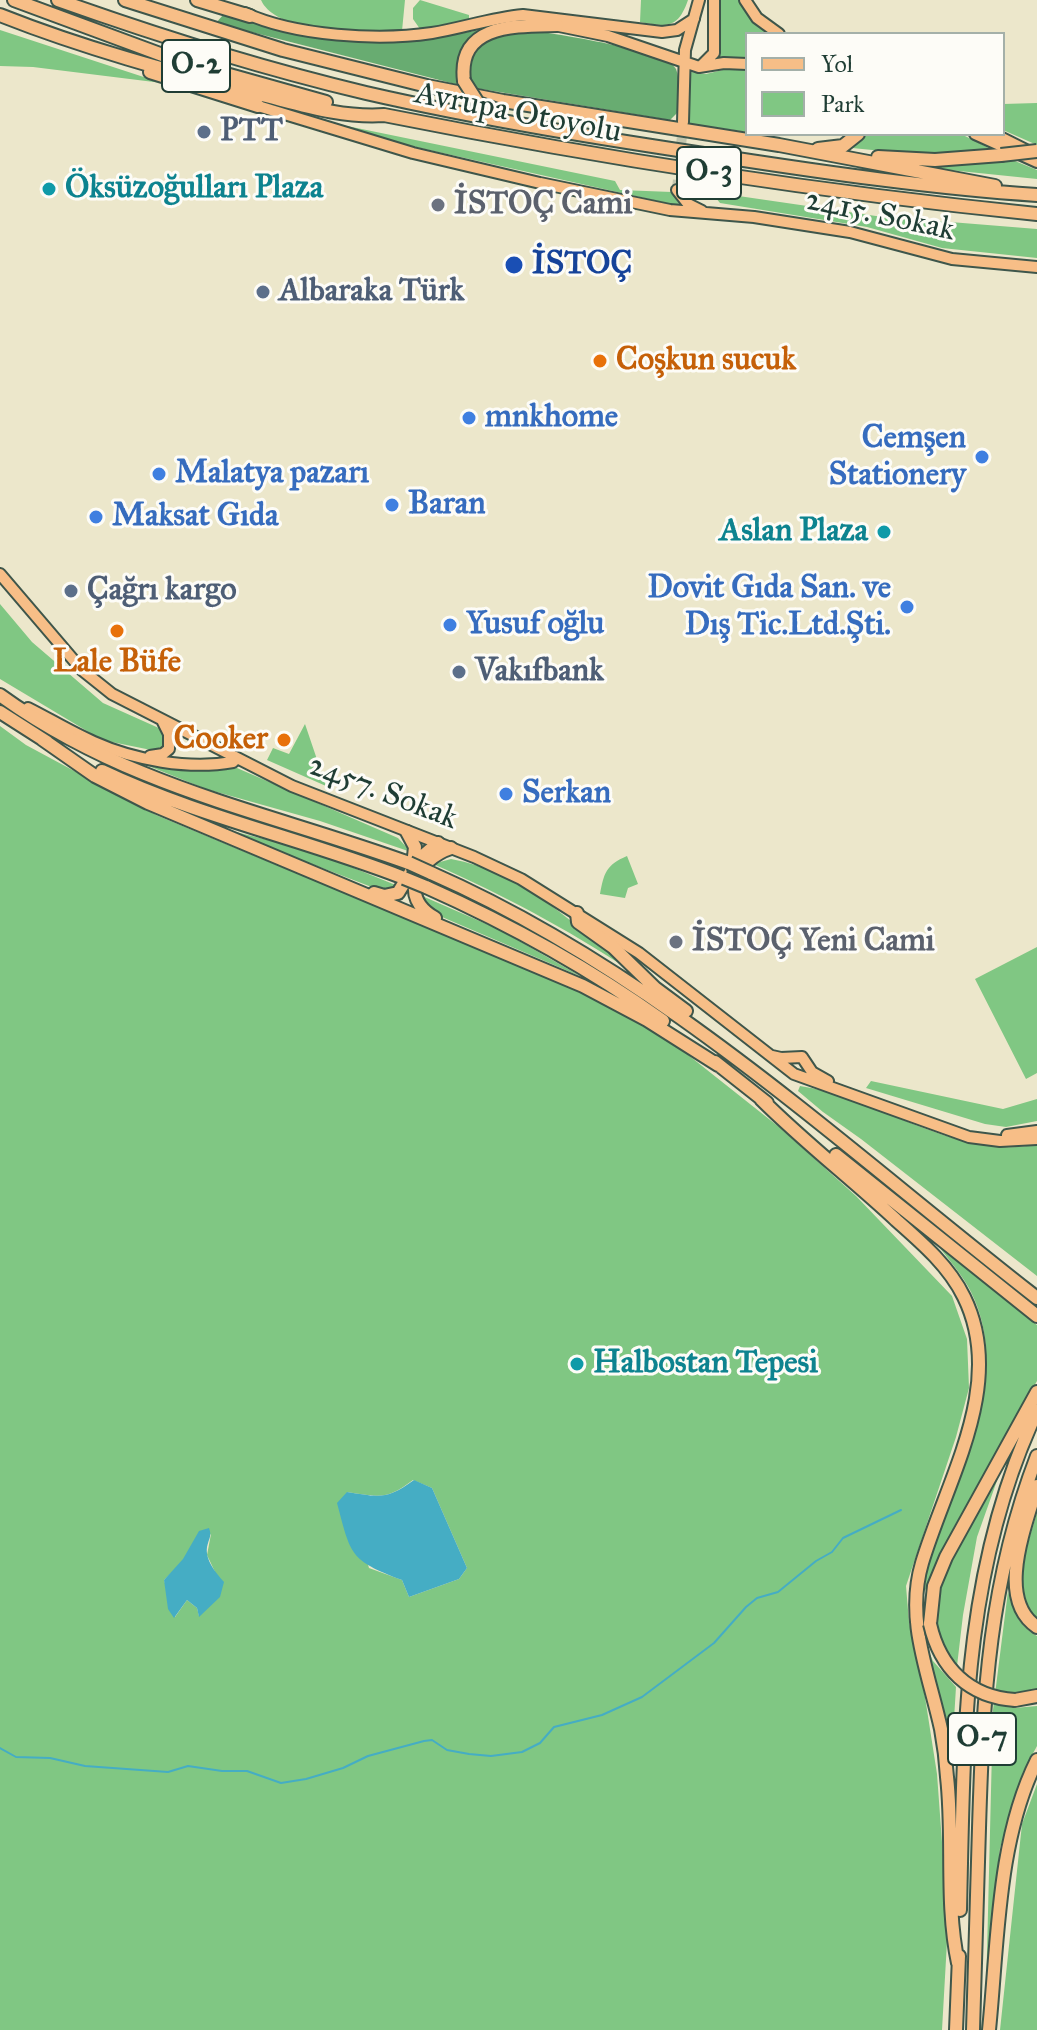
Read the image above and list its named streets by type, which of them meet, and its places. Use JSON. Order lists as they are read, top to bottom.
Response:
{
  "streets": {
    "highway": [
      "O-2",
      "Avrupa Otoyolu",
      "O-3",
      "O-7"
    ],
    "main road": ["2415. Sokak", "2457. Sokak"]
  },
  "crossings": [
    ["O-2", "Avrupa Otoyolu"]
  ],
  "places": [
    "PTT",
    "Öksüzoğulları Plaza",
    "İSTOÇ Cami",
    "İSTOÇ",
    "Albaraka Türk",
    "Coşkun sucuk",
    "mnkhome",
    "Cemşen Stationery",
    "Malatya pazarı",
    "Baran",
    "Maksat Gıda",
    "Aslan Plaza",
    "Çağrı kargo",
    "Dovit Gıda San. ve Dış Tic.Ltd.Şti.",
    "Yusuf oğlu",
    "Lale Büfe",
    "Vakıfbank",
    "Cooker",
    "Serkan",
    "İSTOÇ Yeni Cami",
    "Halbostan Tepesi"
  ],
  "legend": ["Yol", "Park"]
}
